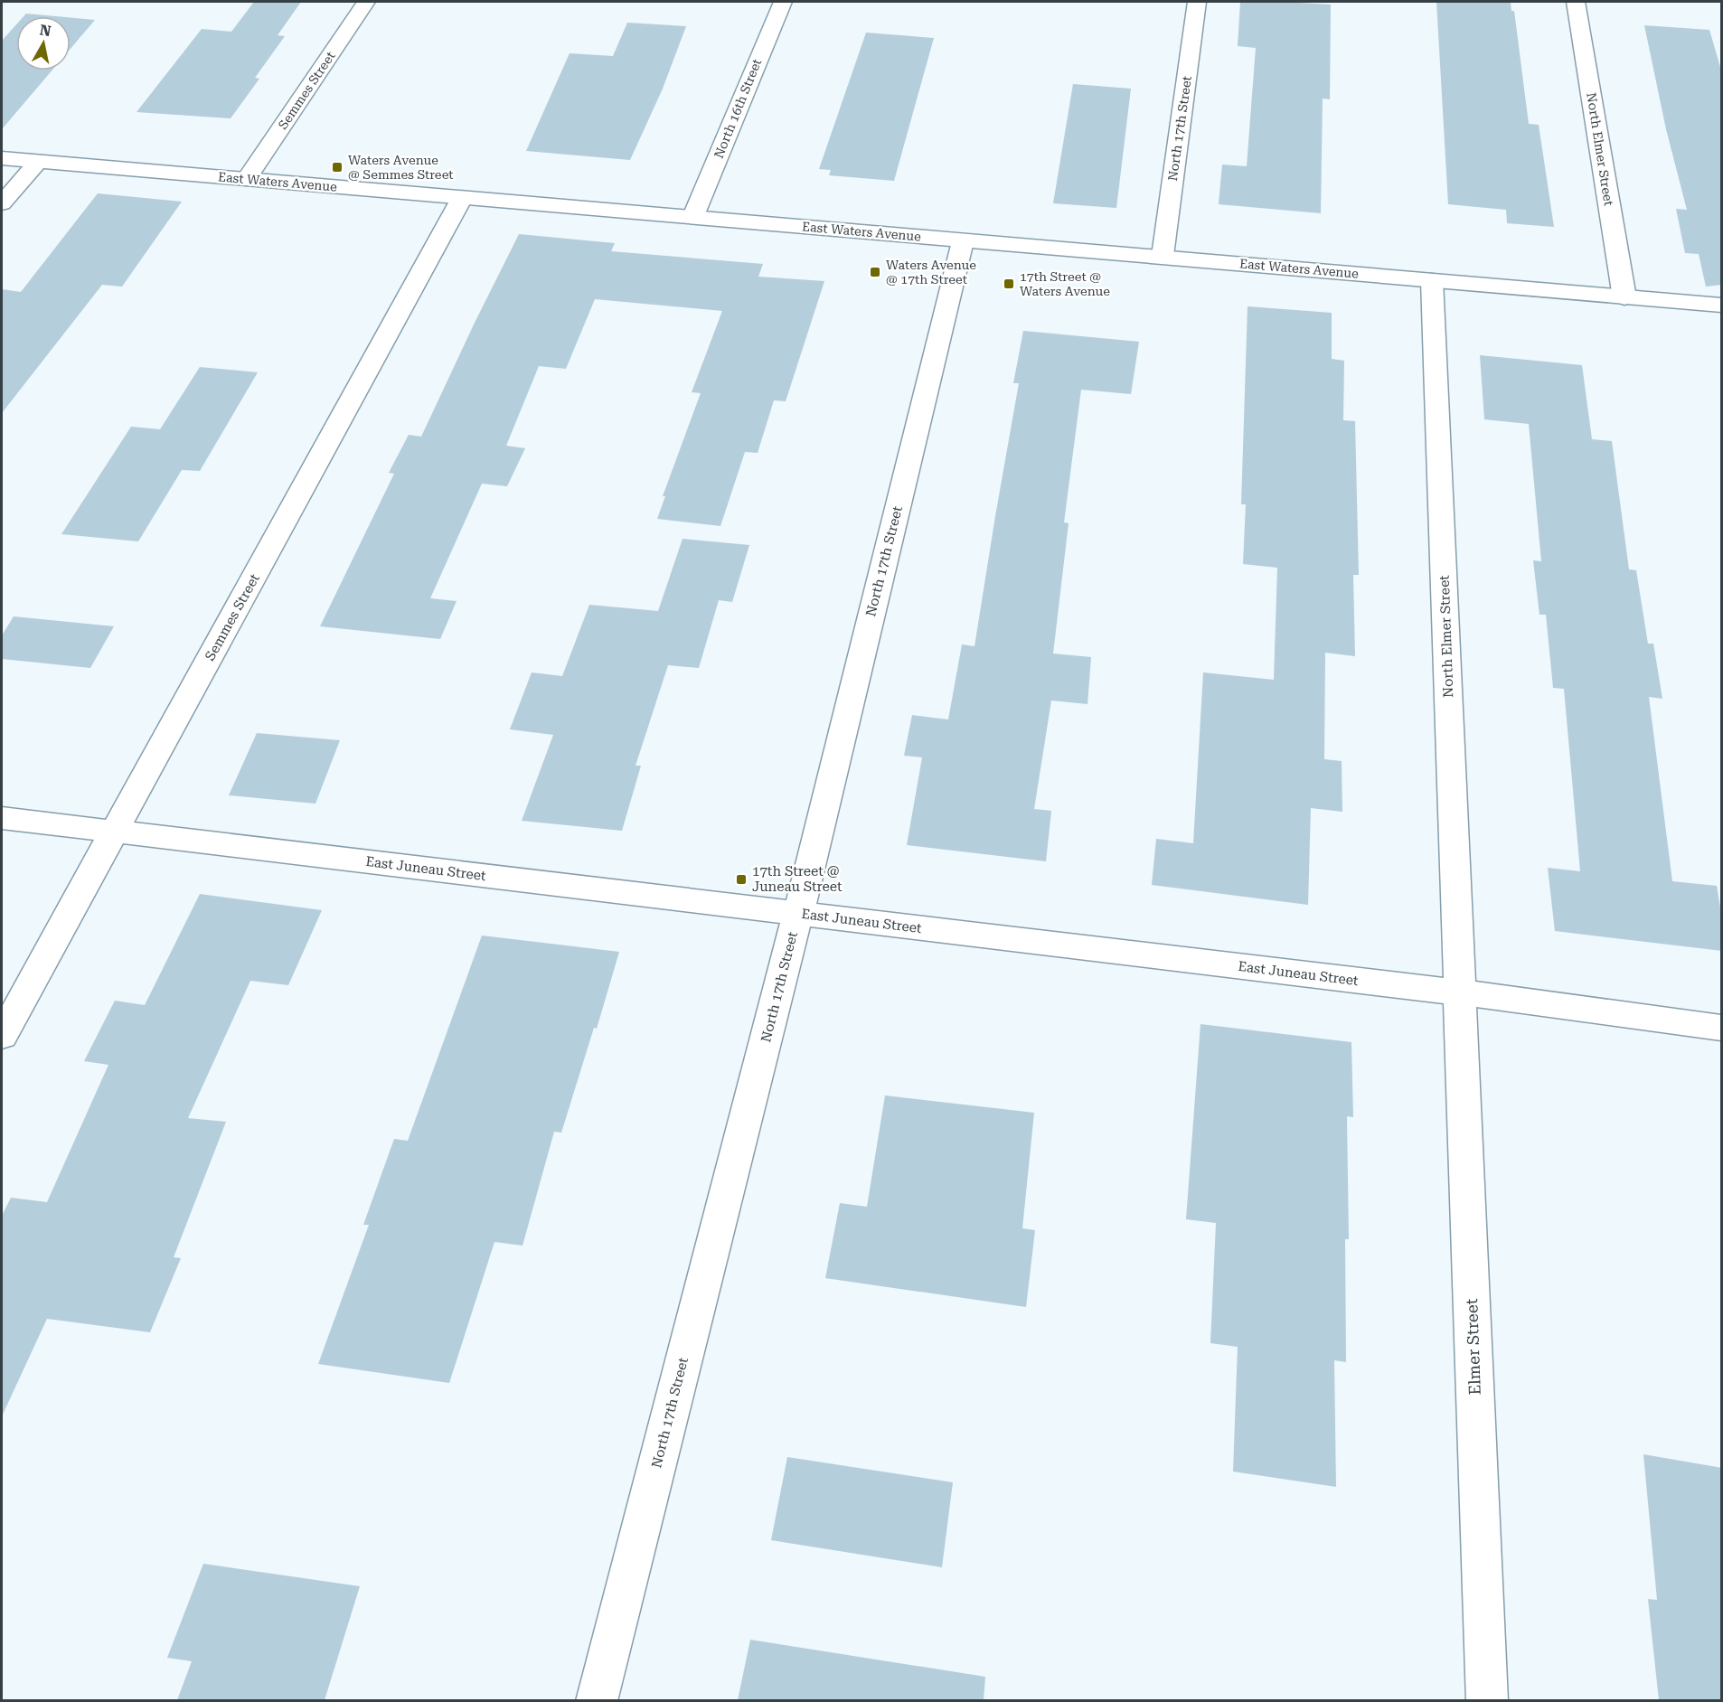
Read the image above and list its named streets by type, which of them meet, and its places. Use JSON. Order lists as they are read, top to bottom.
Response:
{
  "streets": {
    "street": [
      "Semmes Street",
      "North 16th Street",
      "North 17th Street",
      "North Elmer Street",
      "East Waters Avenue",
      "East Juneau Street",
      "Elmer Street"
    ]
  },
  "crossings": [
    ["Semmes Street", "East Waters Avenue"],
    ["Semmes Street", "East Juneau Street"],
    ["North 16th Street", "East Waters Avenue"],
    ["North 17th Street", "East Waters Avenue"],
    ["North 17th Street", "East Juneau Street"],
    ["North Elmer Street", "East Waters Avenue"],
    ["North Elmer Street", "East Juneau Street"],
    ["North Elmer Street", "Elmer Street"],
    ["East Juneau Street", "Elmer Street"]
  ],
  "places": {
    "transit": [
      "Waters Avenue @ Semmes Street",
      "Waters Avenue @ 17th Street",
      "17th Street @ Waters Avenue",
      "17th Street @ Juneau Street"
    ]
  },
  "north": "top"
}
